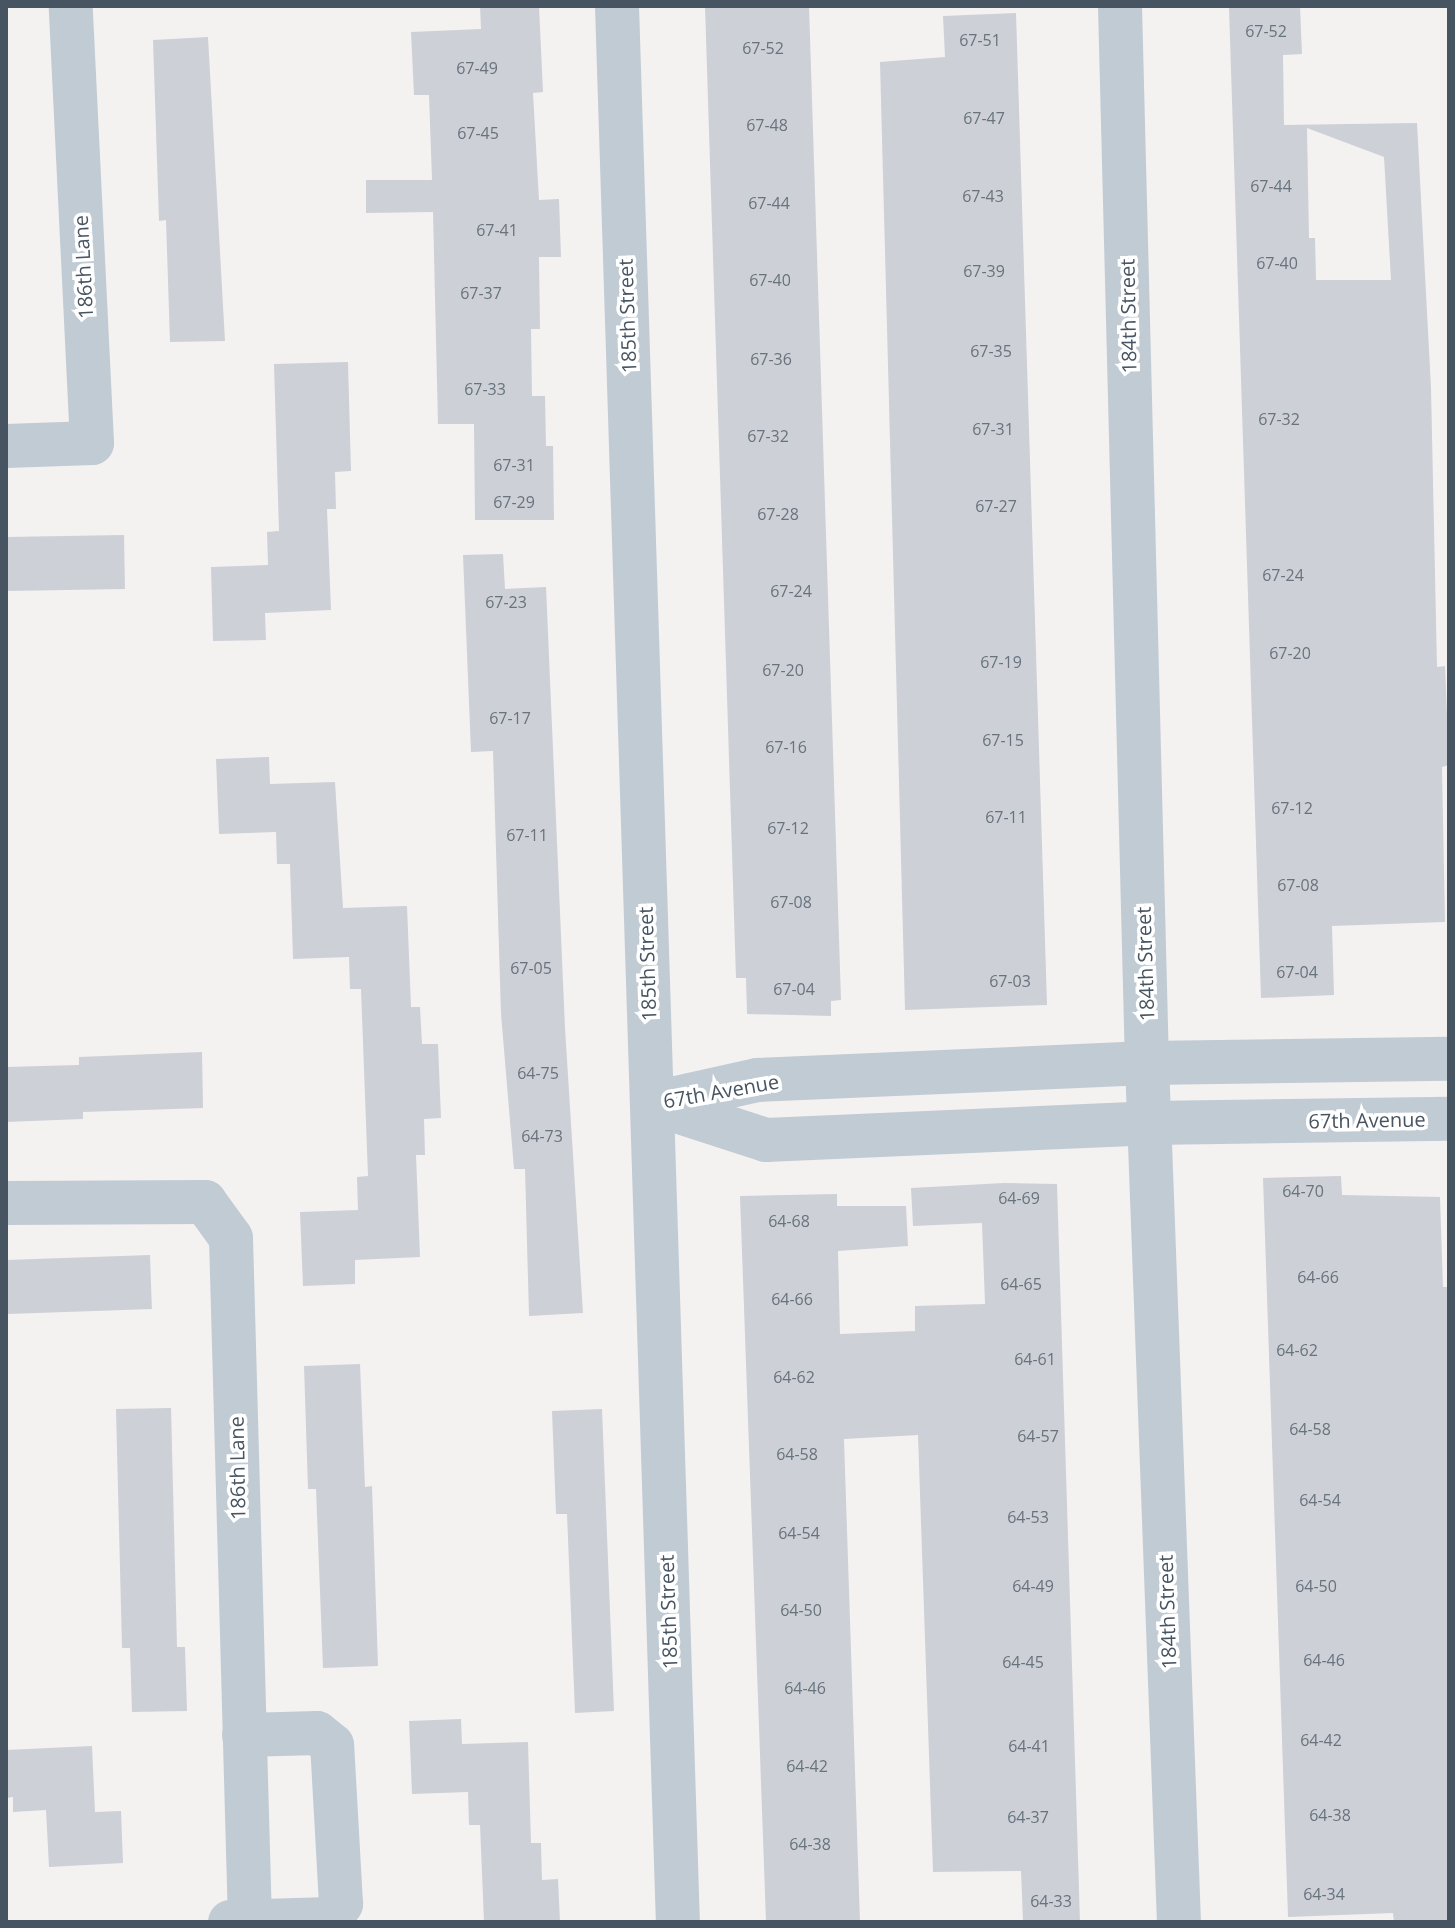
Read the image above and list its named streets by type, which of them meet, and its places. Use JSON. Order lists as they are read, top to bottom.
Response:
{
  "streets": {
    "street": [
      "186th Lane",
      "185th Street",
      "184th Street",
      "67th Avenue"
    ]
  },
  "crossings": [
    ["185th Street", "67th Avenue"],
    ["184th Street", "67th Avenue"]
  ],
  "house_numbers": [
    "67-52",
    "67-51",
    "67-52",
    "67-49",
    "67-47",
    "67-48",
    "67-45",
    "67-44",
    "67-43",
    "67-44",
    "67-41",
    "67-40",
    "67-39",
    "67-40",
    "67-37",
    "67-35",
    "67-36",
    "67-33",
    "67-32",
    "67-31",
    "67-32",
    "67-31",
    "67-29",
    "67-27",
    "67-28",
    "67-24",
    "67-24",
    "67-23",
    "67-20",
    "67-19",
    "67-20",
    "67-17",
    "67-15",
    "67-16",
    "67-12",
    "67-11",
    "67-12",
    "67-11",
    "67-08",
    "67-08",
    "67-05",
    "67-04",
    "67-03",
    "67-04",
    "64-75",
    "64-73",
    "64-70",
    "64-69",
    "64-68",
    "64-66",
    "64-65",
    "64-66",
    "64-62",
    "64-61",
    "64-62",
    "64-58",
    "64-57",
    "64-58",
    "64-54",
    "64-53",
    "64-54",
    "64-49",
    "64-50",
    "64-50",
    "64-46",
    "64-45",
    "64-46",
    "64-42",
    "64-41",
    "64-42",
    "64-38",
    "64-37",
    "64-38",
    "64-34",
    "64-33"
  ]
}
